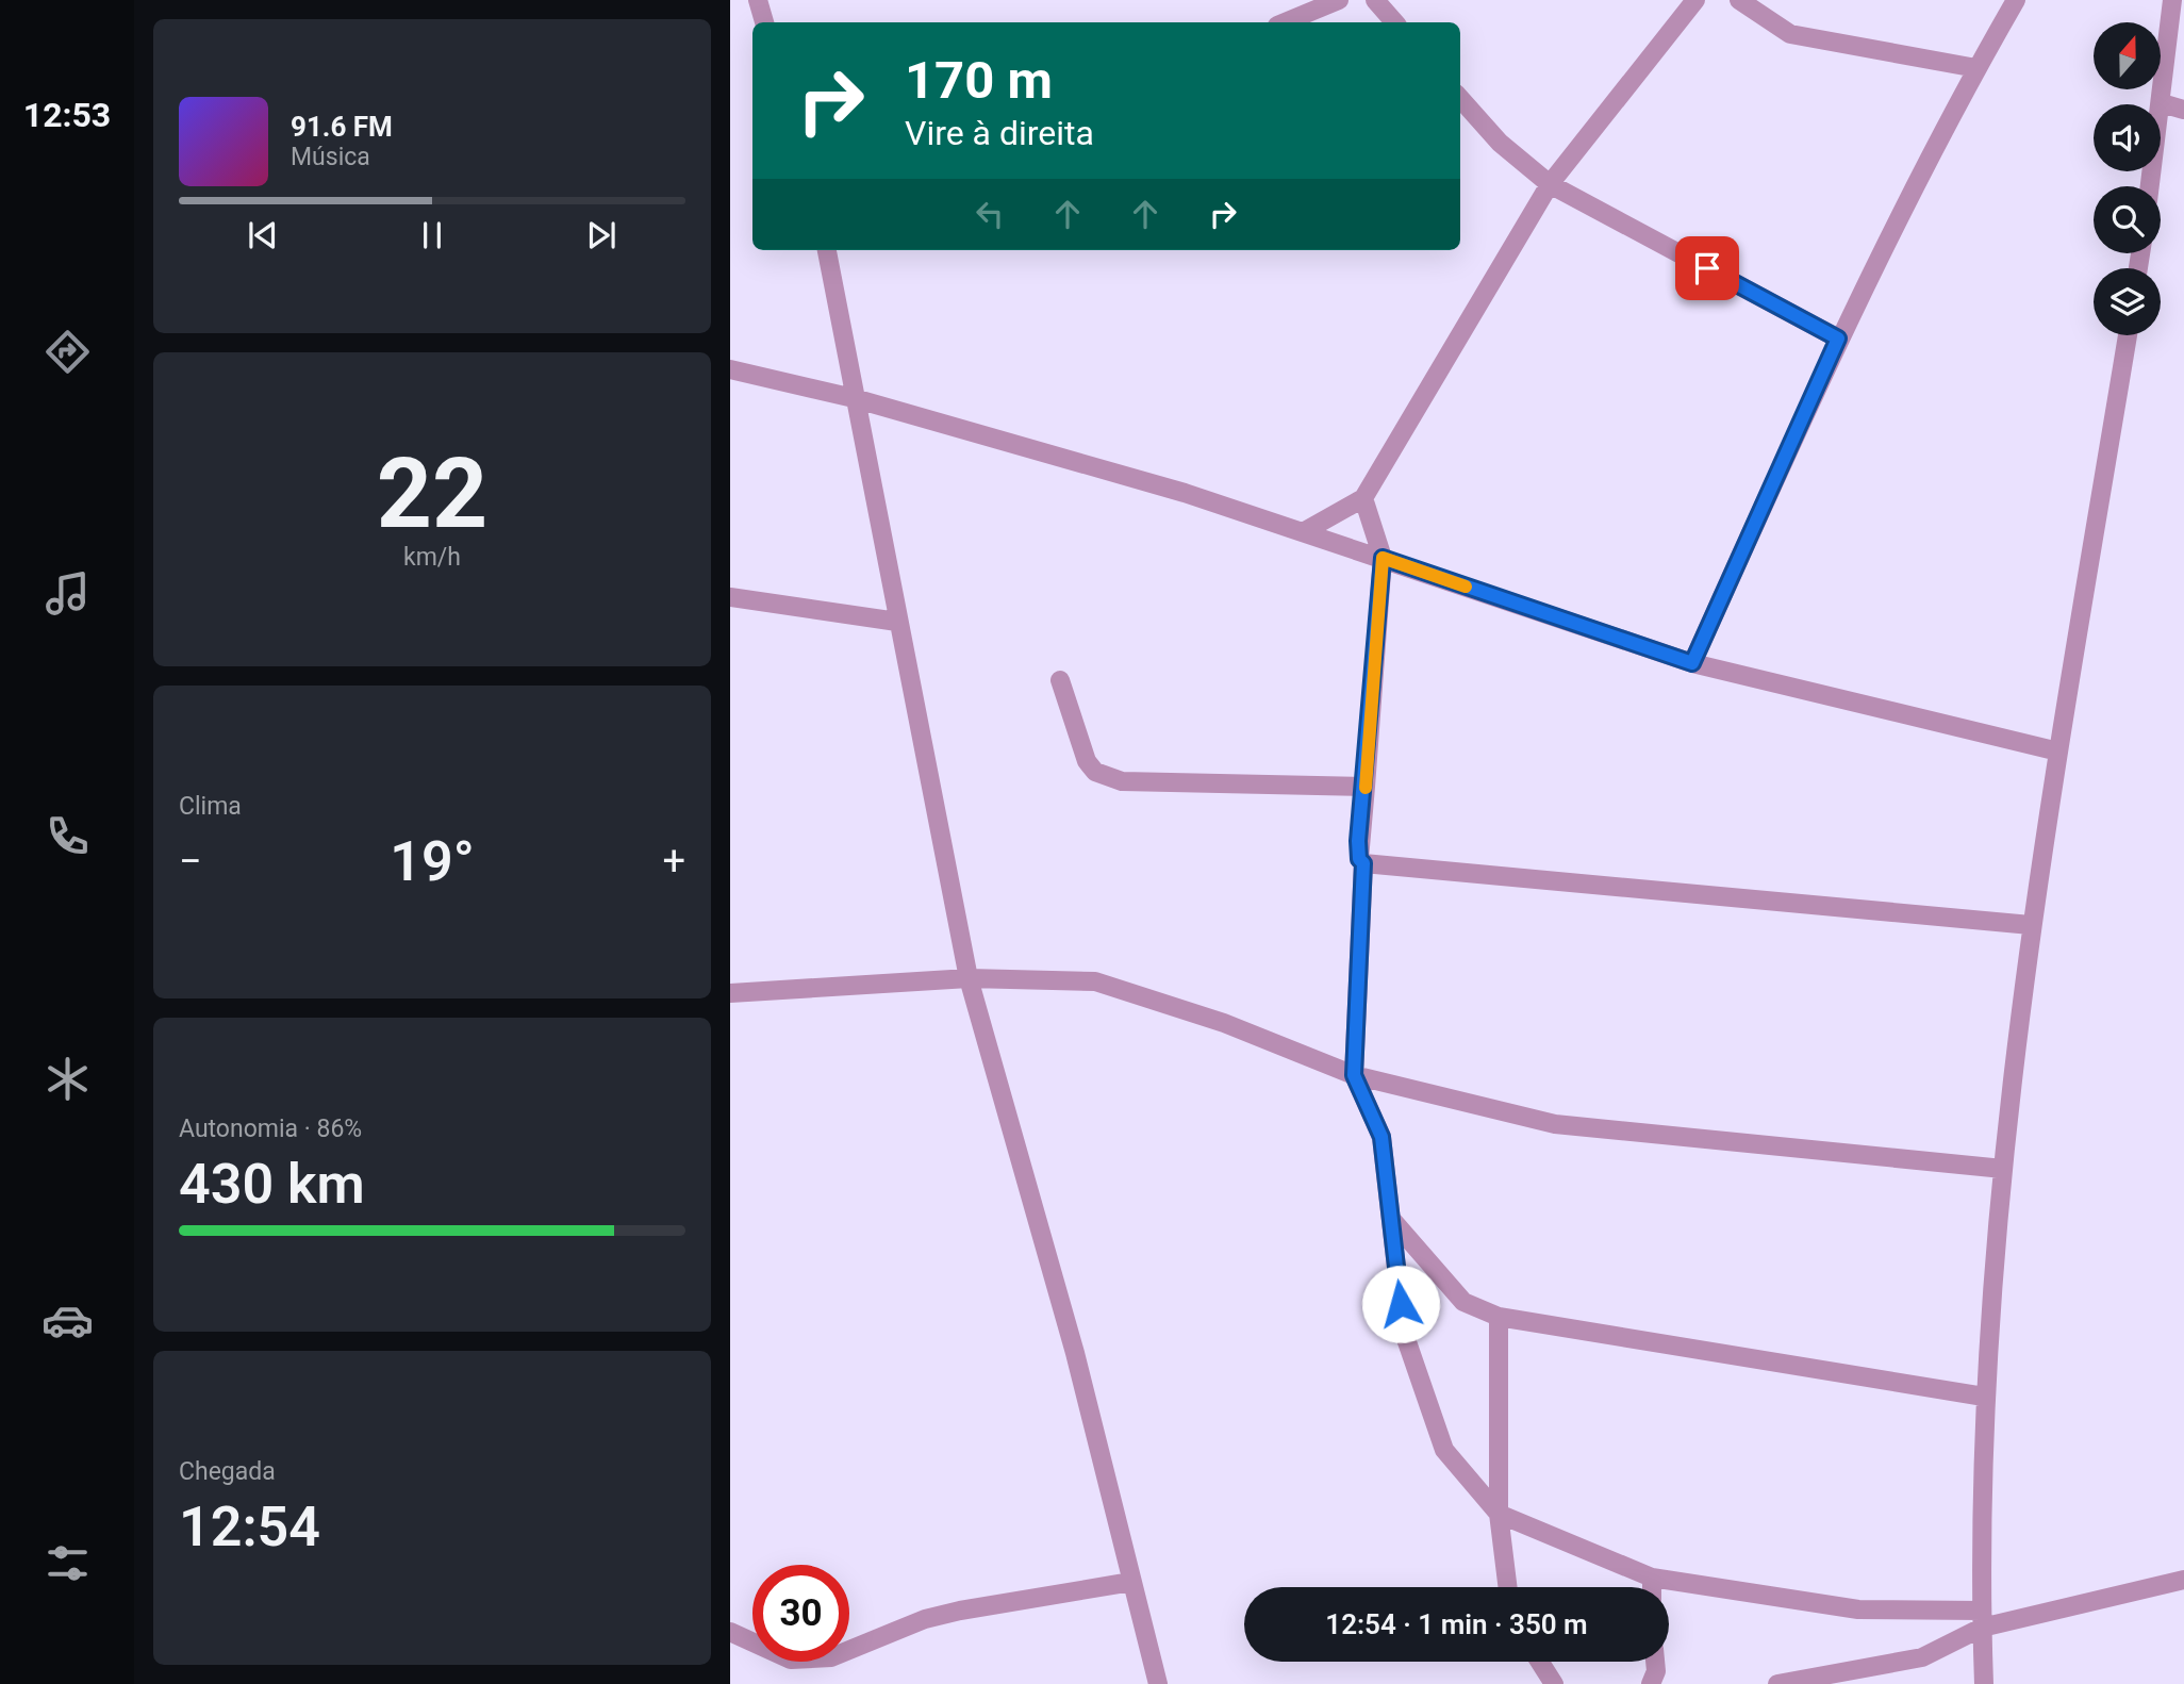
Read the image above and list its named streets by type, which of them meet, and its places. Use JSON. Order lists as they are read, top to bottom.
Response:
{
  "north": "top",
  "page": {
    "tabs": "12:53",
    "turn": ["170 m", "Vire à direita"],
    "song": ["91.6 FM", "Música"],
    "tile": [
      ["22", "km/h"],
      "Clima",
      ["Autonomia · 86%", "430 km"],
      ["Chegada", "12:54"]
    ],
    "heat": ["−", "19°", "+"],
    "limit": "30",
    "trip": "12:54 · 1 min · 350 m"
  }
}
